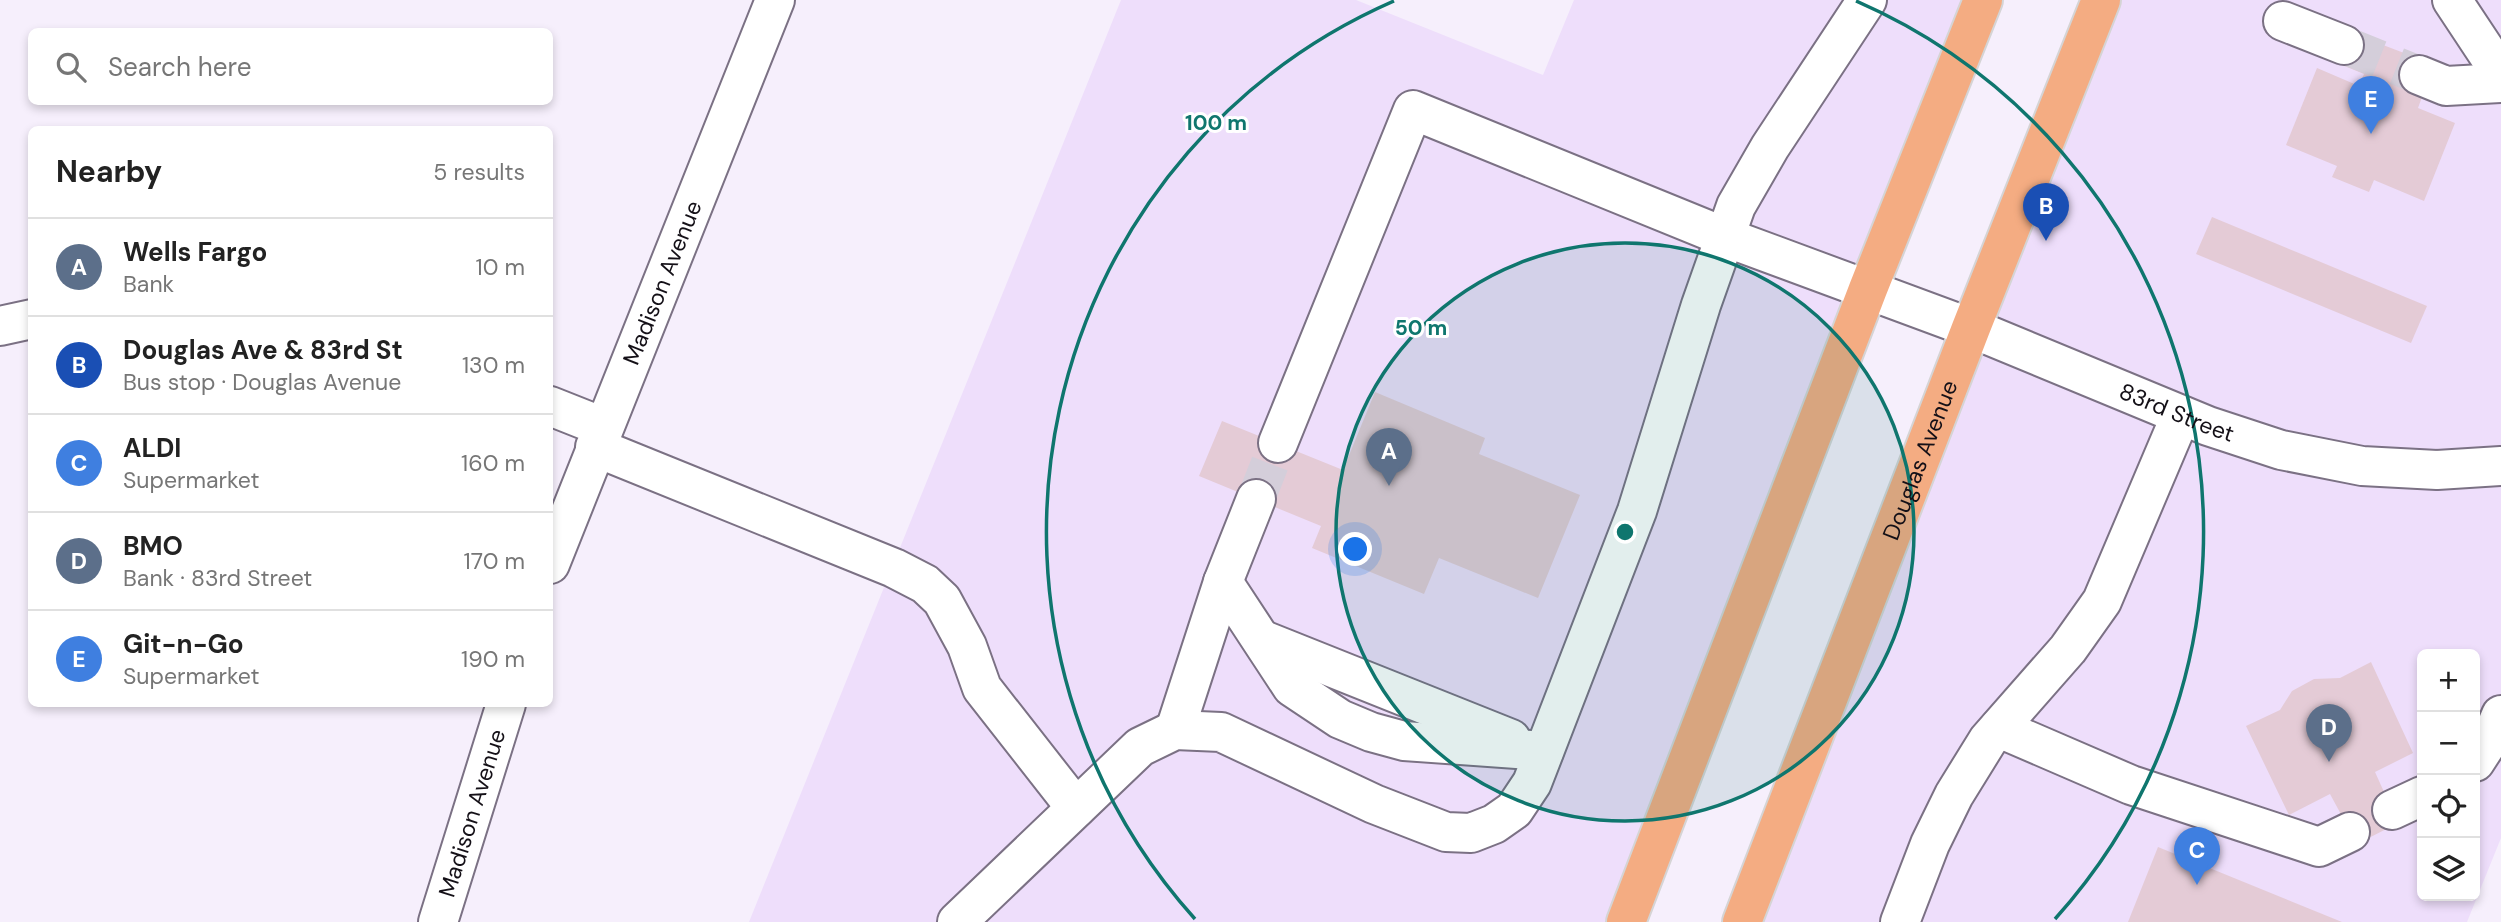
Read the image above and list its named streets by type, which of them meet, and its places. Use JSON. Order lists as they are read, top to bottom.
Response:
{
  "streets": {
    "main road": ["Douglas Avenue"],
    "street": ["Madison Avenue", "83rd Street"]
  },
  "crossings": [
    ["83rd Street", "Douglas Avenue"]
  ],
  "page": {
    "search": "Search here",
    "pins": [
      "E",
      "B",
      "A",
      "D",
      "C"
    ],
    "heading": ["Nearby", "5 results"],
    "list": [
      {
        "mark": "A",
        "name": "Wells Fargo",
        "note": "Bank",
        "value": "10 m"
      },
      {
        "mark": "B",
        "name": "Douglas Ave & 83rd St",
        "note": "Bus stop · Douglas Avenue",
        "value": "130 m"
      },
      {
        "mark": "C",
        "name": "ALDI",
        "note": "Supermarket",
        "value": "160 m"
      },
      {
        "mark": "D",
        "name": "BMO",
        "note": "Bank · 83rd Street",
        "value": "170 m"
      },
      {
        "mark": "E",
        "name": "Git-n-Go",
        "note": "Supermarket",
        "value": "190 m"
      }
    ],
    "map_buttons": ["+", "−"]
  },
  "rings": ["100 m", "50 m"]
}
